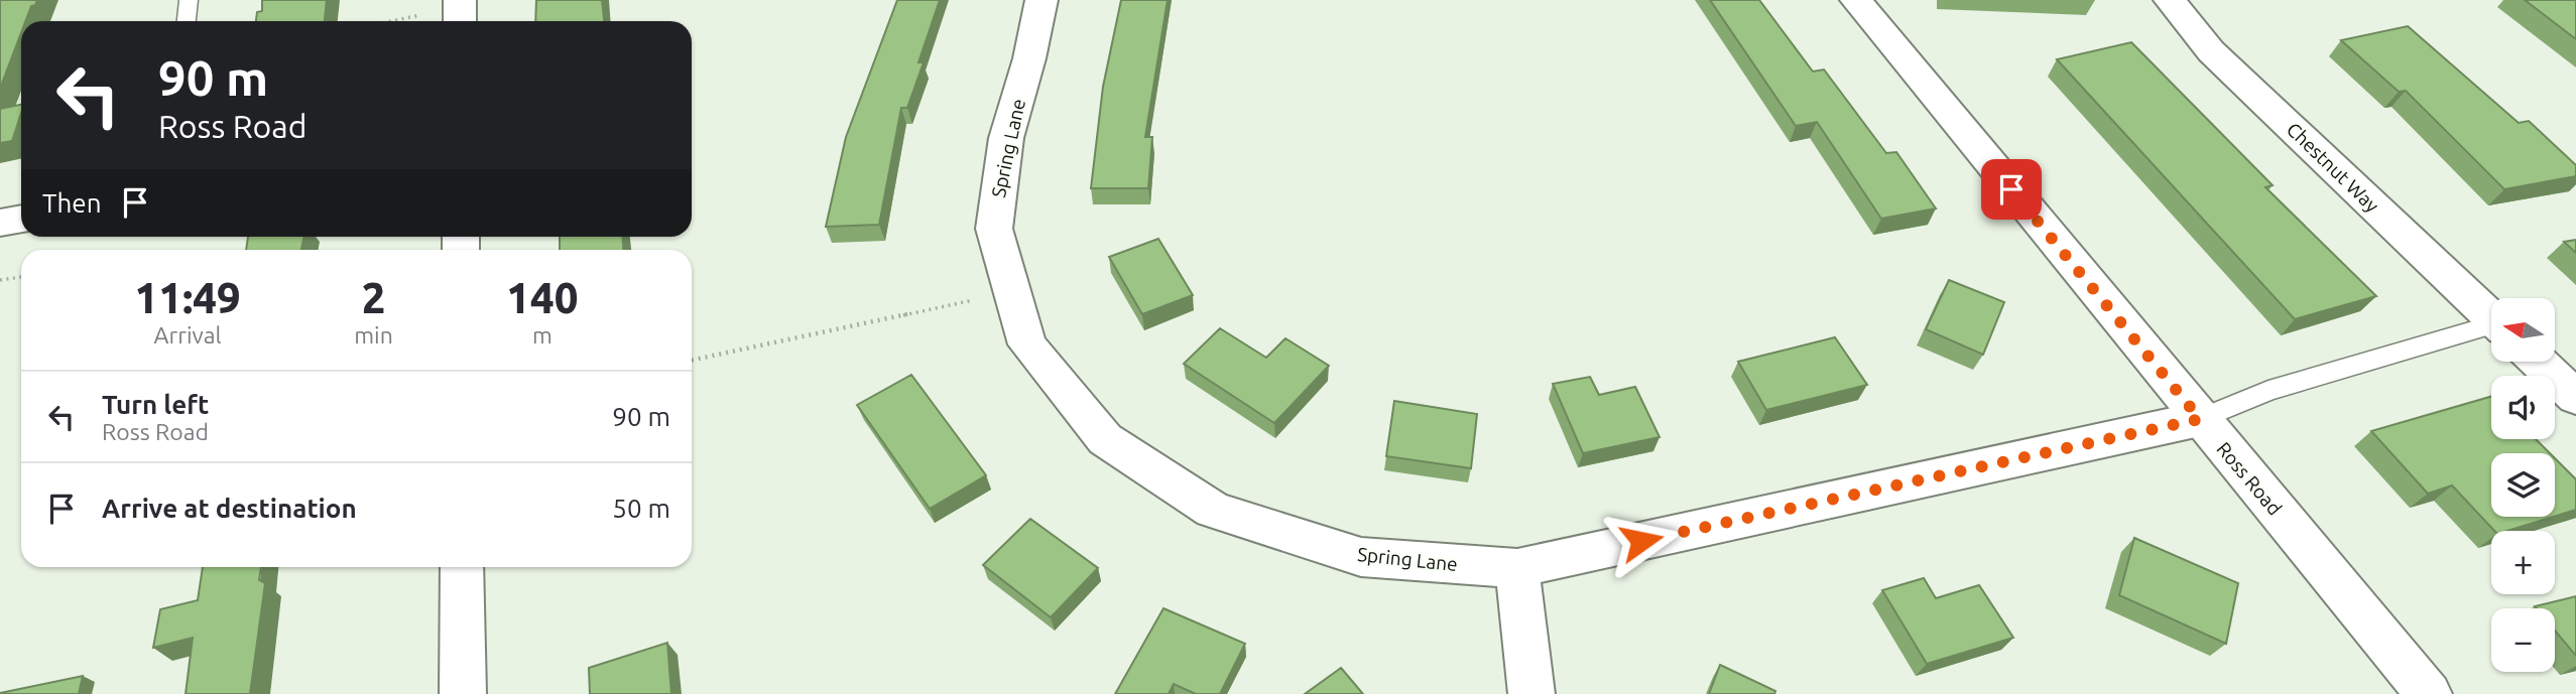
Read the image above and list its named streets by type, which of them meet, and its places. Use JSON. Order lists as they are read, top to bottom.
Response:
{
  "streets": {
    "street": ["Spring Lane", "Chestnut Way", "Ross Road"]
  },
  "crossings": [
    ["Spring Lane", "Ross Road"]
  ],
  "north": "left",
  "page": {
    "turn": ["90 m", "Ross Road"],
    "then": "Then",
    "eta": [
      "11:49",
      "Arrival",
      "2",
      "min",
      "140",
      "m"
    ],
    "map_buttons": ["+", "−"],
    "list": [
      {
        "name": "Turn left",
        "note": "Ross Road",
        "value": "90 m"
      },
      {
        "name": "Arrive at destination",
        "value": "50 m"
      }
    ]
  }
}
